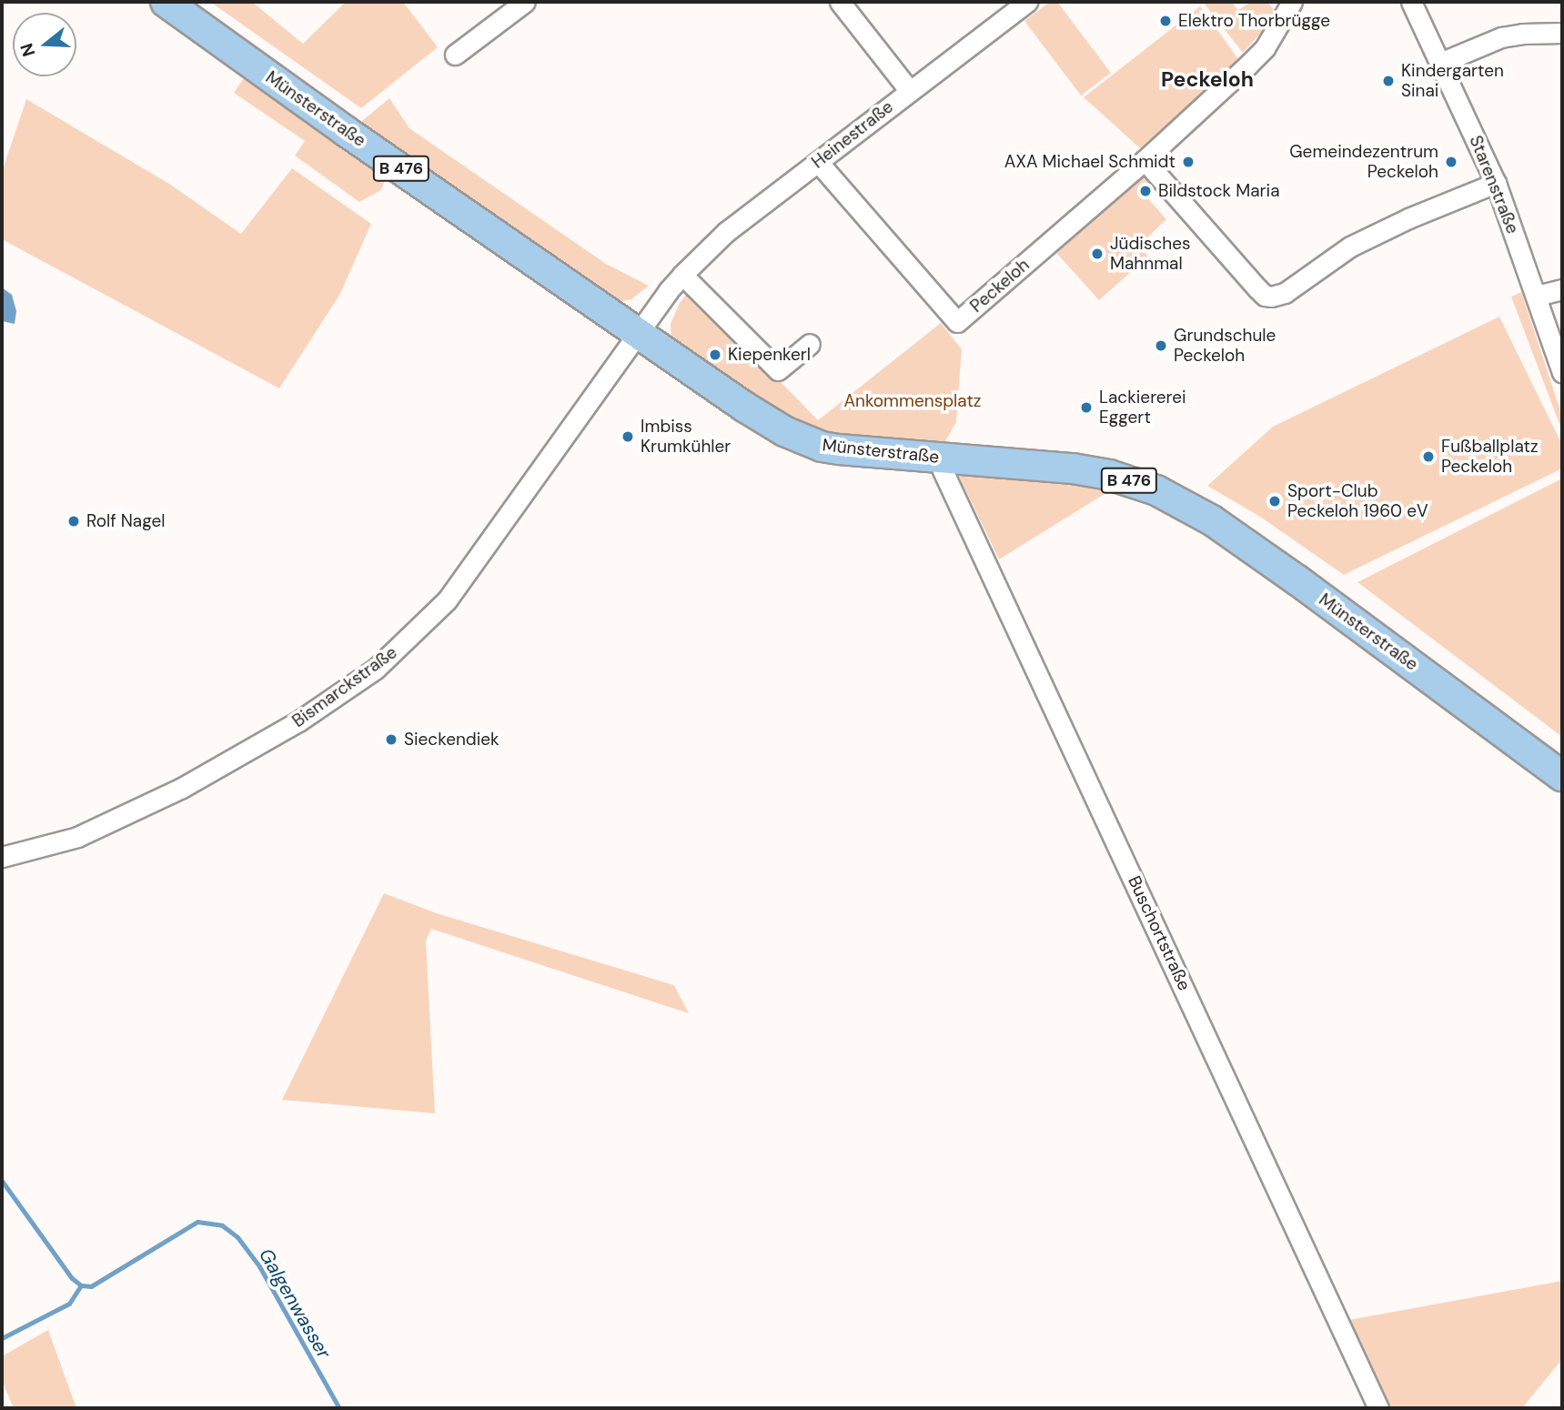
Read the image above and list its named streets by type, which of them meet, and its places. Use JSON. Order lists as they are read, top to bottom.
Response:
{
  "streets": {
    "main road": ["Münsterstraße", "B 476"],
    "street": [
      "Heinestraße",
      "Starenstraße",
      "Peckeloh",
      "Bismarckstraße",
      "Buschortstraße"
    ]
  },
  "crossings": [
    ["Münsterstraße", "Heinestraße"],
    ["Münsterstraße", "Bismarckstraße"],
    ["Münsterstraße", "Buschortstraße"],
    ["Heinestraße", "Peckeloh"],
    ["Heinestraße", "Bismarckstraße"]
  ],
  "districts": ["Peckeloh"],
  "water": ["Galgenwasser"],
  "parks": ["Ankommensplatz"],
  "places": [
    "Elektro Thorbrügge",
    "Kindergarten Sinai",
    "AXA Michael Schmidt",
    "Gemeindezentrum Peckeloh",
    "Bildstock Maria",
    "Jüdisches Mahnmal",
    "Grundschule Peckeloh",
    "Kiepenkerl",
    "Lackiererei Eggert",
    "Imbiss Krumkühler",
    "Fußballplatz Peckeloh",
    "Sport-Club Peckeloh 1960 eV",
    "Rolf Nagel",
    "Sieckendiek"
  ],
  "north": "left"
}
